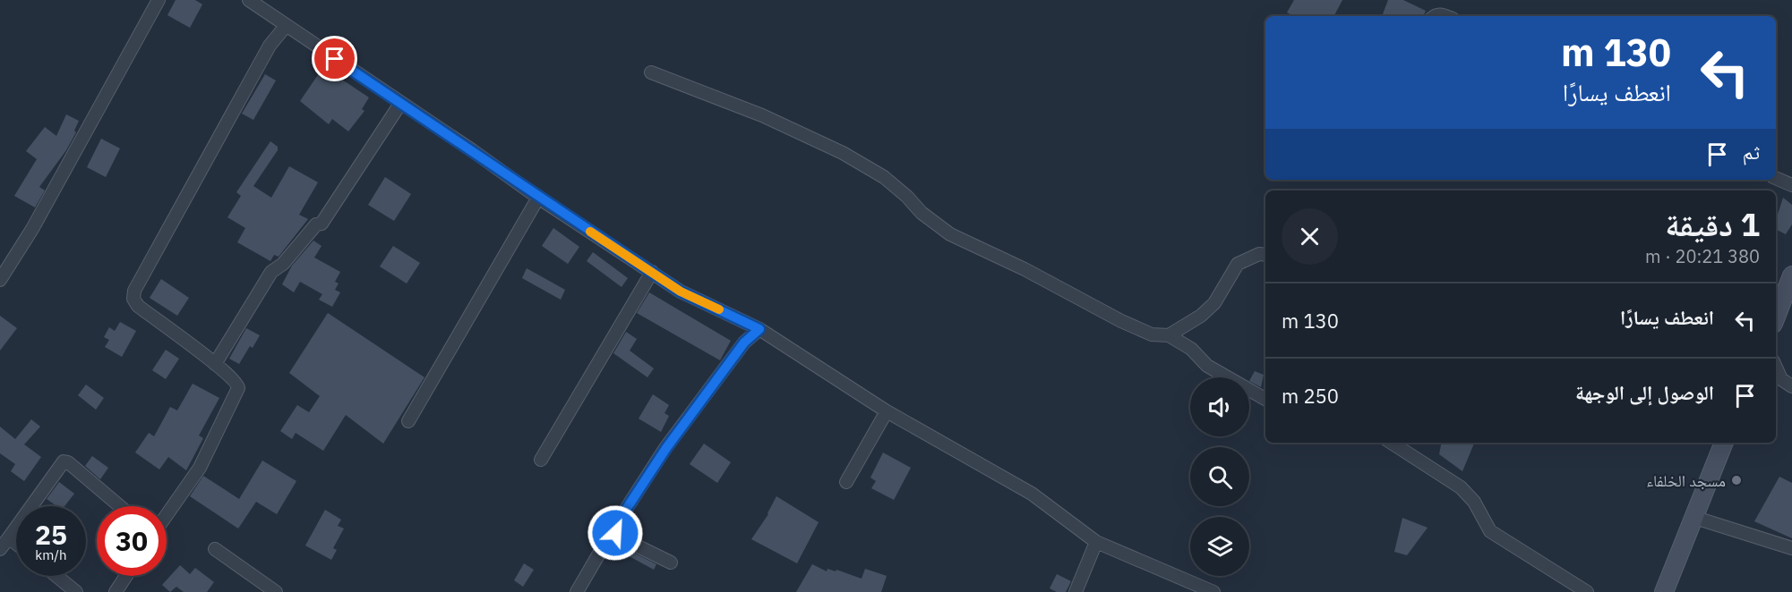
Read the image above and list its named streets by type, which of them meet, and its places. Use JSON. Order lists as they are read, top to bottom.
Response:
{
  "places": ["مسجد الخلفاء"],
  "page": {
    "turn": ["130 m", "انعطف يسارًا"],
    "then": "ثم",
    "heading": ["1 دقيقة", "380 m · 20:21"],
    "list": [
      {
        "name": "انعطف يسارًا",
        "value": "130 m"
      },
      {
        "name": "الوصول إلى الوجهة",
        "value": "250 m"
      }
    ],
    "speed": "25 km/h",
    "limit": "30"
  }
}
